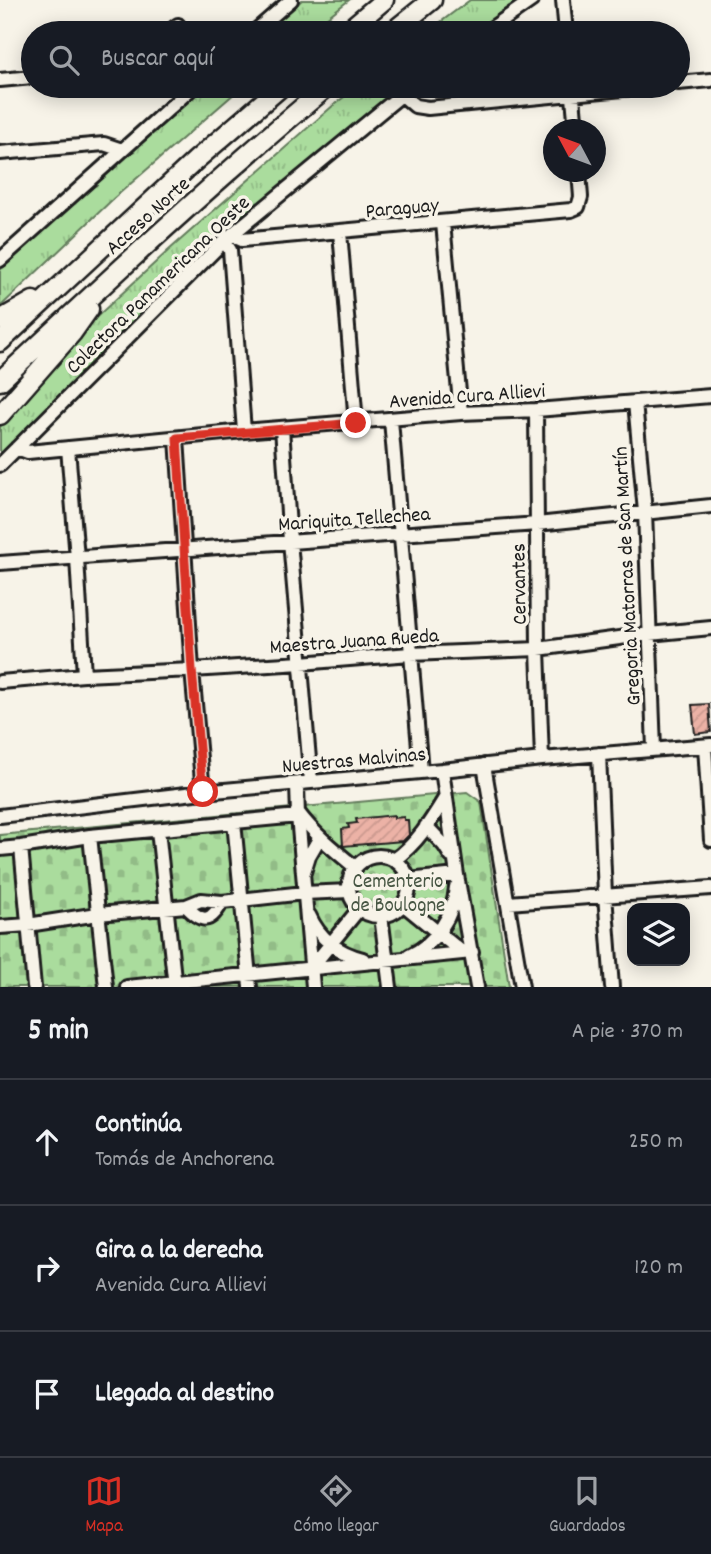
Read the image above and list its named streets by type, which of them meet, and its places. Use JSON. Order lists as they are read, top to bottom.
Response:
{
  "streets": {
    "highway": ["Acceso Norte"],
    "street": [
      "Paraguay",
      "Colectora Panamericana Oeste",
      "Avenida Cura Allievi",
      "Mariquita Tellechea",
      "Gregoria Matorras de San Martín",
      "Cervantes",
      "Maestra Juana Rueda",
      "Nuestras Malvinas"
    ]
  },
  "crossings": [
    ["Paraguay", "Colectora Panamericana Oeste"],
    ["Colectora Panamericana Oeste", "Avenida Cura Allievi"],
    ["Avenida Cura Allievi", "Gregoria Matorras de San Martín"],
    ["Avenida Cura Allievi", "Cervantes"],
    ["Mariquita Tellechea", "Gregoria Matorras de San Martín"],
    ["Mariquita Tellechea", "Cervantes"],
    ["Gregoria Matorras de San Martín", "Maestra Juana Rueda"],
    ["Gregoria Matorras de San Martín", "Nuestras Malvinas"],
    ["Cervantes", "Maestra Juana Rueda"],
    ["Cervantes", "Nuestras Malvinas"]
  ],
  "parks": ["Cementerio de Boulogne"],
  "north": "top left",
  "page": {
    "search": "Buscar aquí",
    "heading": ["5 min", "A pie · 370 m"],
    "list": [
      ["Continúa", "Tomás de Anchorena", "250 m"],
      ["Gira a la derecha", "Avenida Cura Allievi", "120 m"],
      "Llegada al destino"
    ],
    "nav": ["Mapa", "Cómo llegar", "Guardados"]
  }
}
